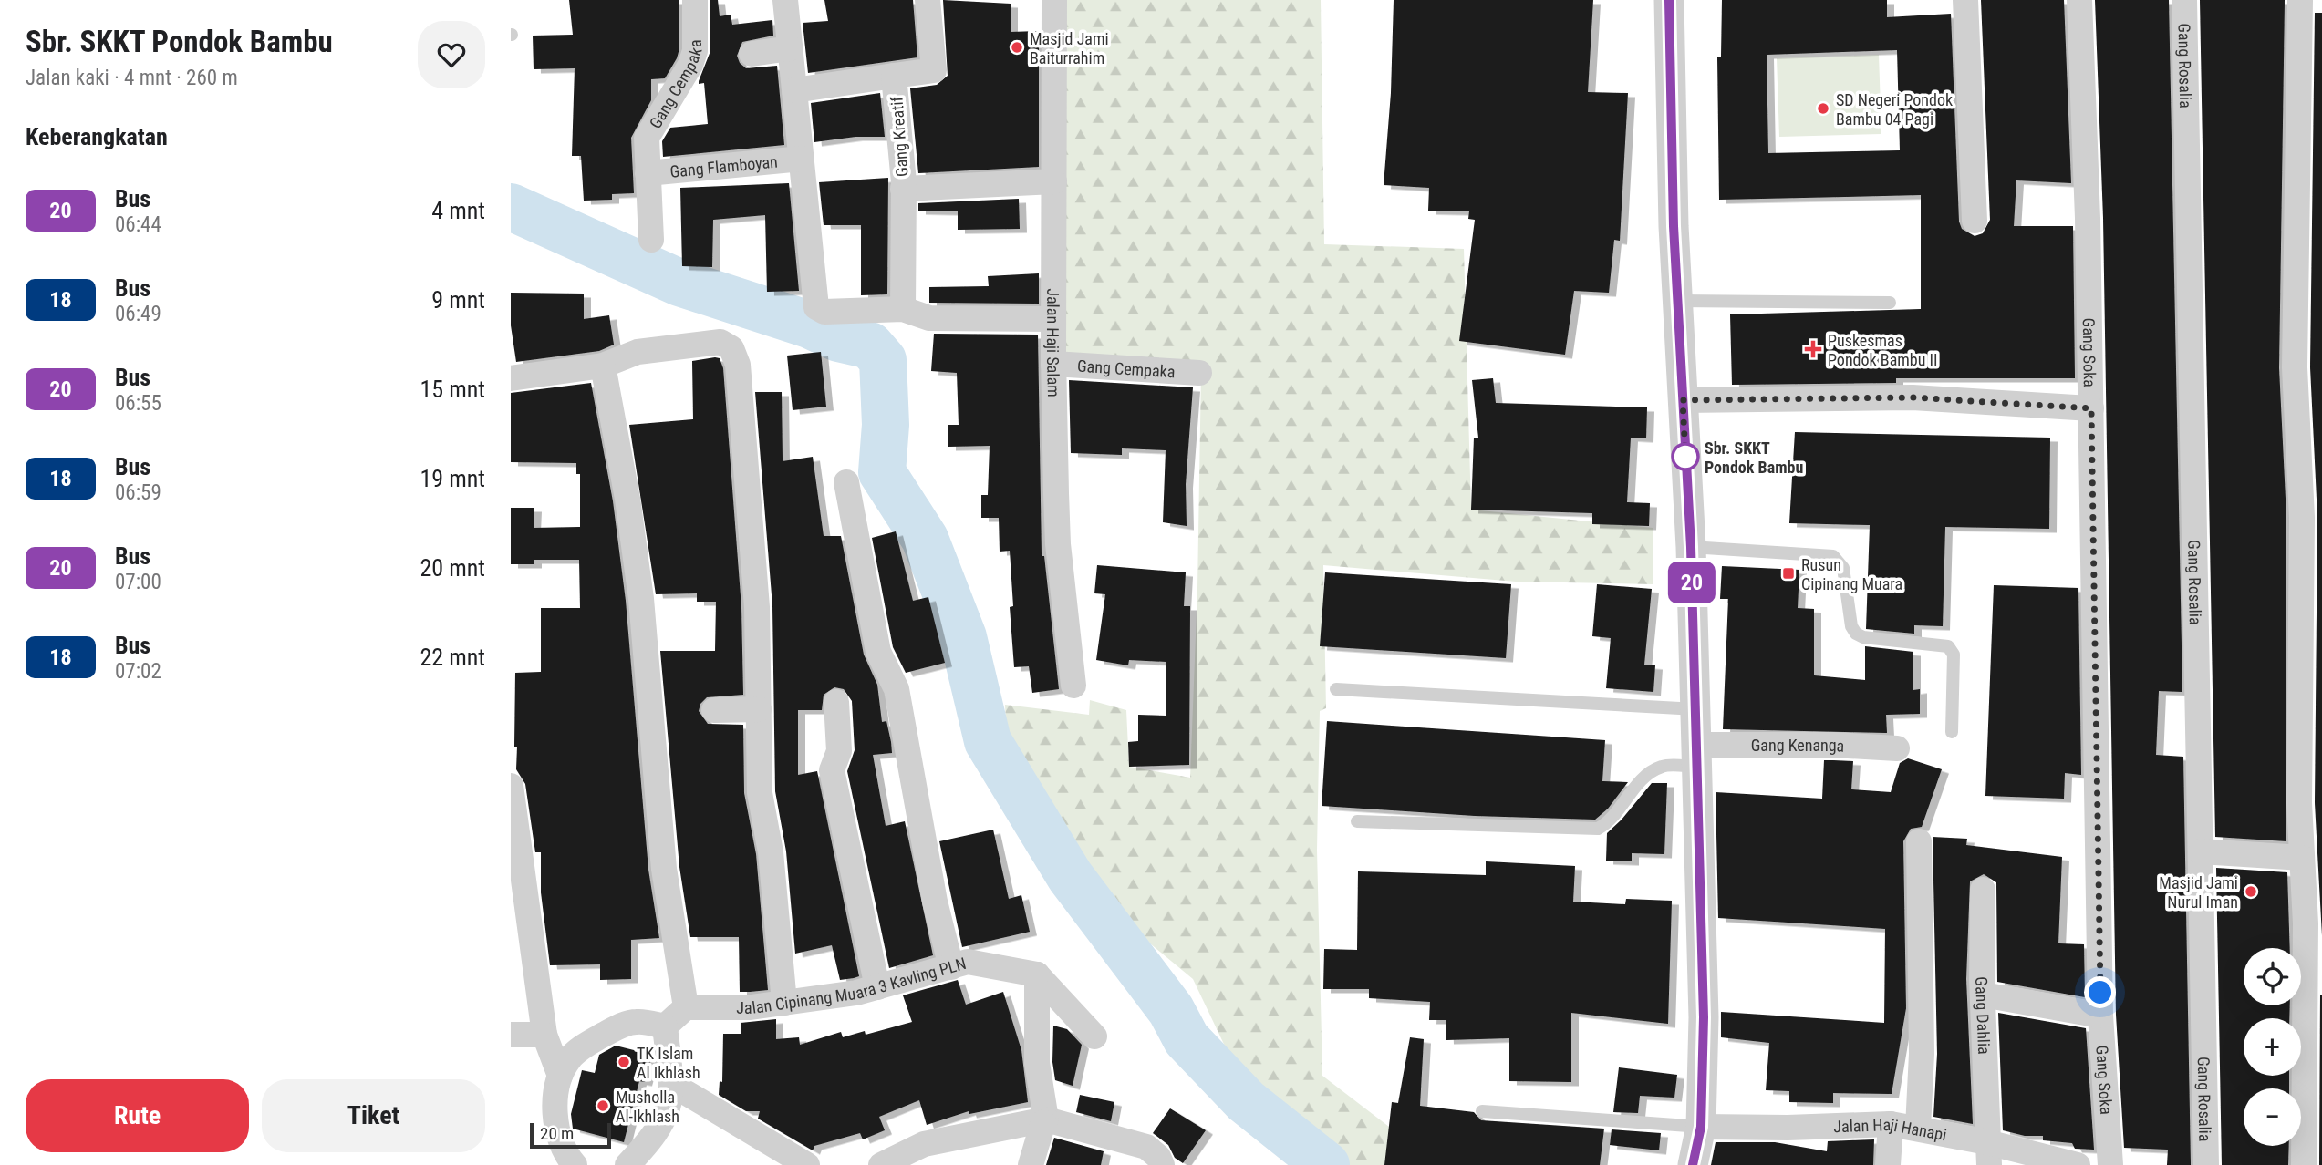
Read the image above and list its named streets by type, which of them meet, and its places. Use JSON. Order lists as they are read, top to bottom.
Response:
{
  "streets": {
    "street": [
      "Gang Rosalia",
      "Gang Cempaka",
      "Gang Kreatif",
      "Gang Flamboyan",
      "Jalan Haji Salam",
      "Gang Soka",
      "Gang Kenanga",
      "Jalan Cipinang Muara 3 Kavling PLN",
      "Gang Dahlia",
      "Jalan Haji Hanapi"
    ]
  },
  "crossings": [
    ["Gang Cempaka", "Gang Flamboyan"],
    ["Gang Cempaka", "Jalan Haji Salam"],
    ["Gang Dahlia", "Jalan Haji Hanapi"]
  ],
  "places": {
    "other": [
      "Masjid Jami Baiturrahim",
      "SD Negeri Pondok Bambu 04 Pagi",
      "Sbr. SKKT Pondok Bambu",
      "Masjid Jami Nurul Iman",
      "TK Islam Al Ikhlash",
      "Musholla Al-Ikhlash"
    ],
    "health": ["Puskesmas Pondok Bambu II"],
    "transit": ["Rusun Cipinang Muara"]
  },
  "lines": ["bus line 20"],
  "scale_bar": "20 m",
  "page": {
    "heading": [
      ["Sbr. SKKT Pondok Bambu", "Jalan kaki · 4 mnt · 260 m"],
      "Keberangkatan"
    ],
    "on_map": "20",
    "list": [
      {
        "mark": "20",
        "name": "Bus",
        "note": "06:44",
        "value": "4 mnt"
      },
      {
        "mark": "18",
        "name": "Bus",
        "note": "06:49",
        "value": "9 mnt"
      },
      {
        "mark": "20",
        "name": "Bus",
        "note": "06:55",
        "value": "15 mnt"
      },
      {
        "mark": "18",
        "name": "Bus",
        "note": "06:59",
        "value": "19 mnt"
      },
      {
        "mark": "20",
        "name": "Bus",
        "note": "07:00",
        "value": "20 mnt"
      },
      {
        "mark": "18",
        "name": "Bus",
        "note": "07:02",
        "value": "22 mnt"
      }
    ],
    "map_buttons": ["+", "−"],
    "buttons": ["Rute", "Tiket"],
    "scale": "20 m"
  }
}
